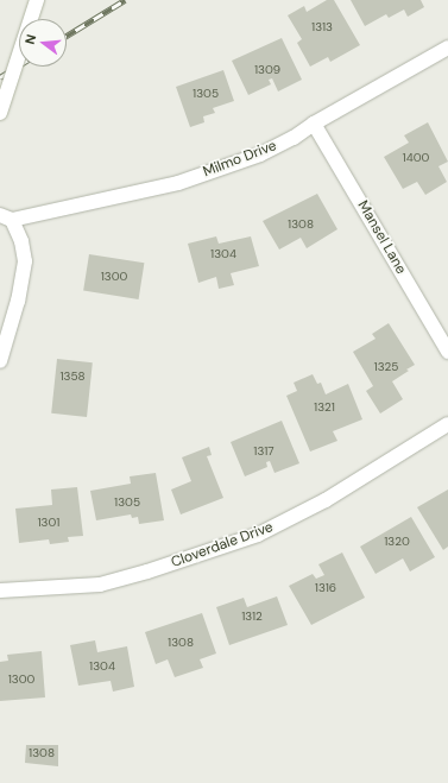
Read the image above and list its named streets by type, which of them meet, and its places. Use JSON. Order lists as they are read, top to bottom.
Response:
{
  "streets": {
    "street": ["Milmo Drive", "Mansel Lane", "Cloverdale Drive"]
  },
  "crossings": [
    ["Milmo Drive", "Mansel Lane"]
  ],
  "house_numbers": [
    "1313",
    "1309",
    "1305",
    "1400",
    "1308",
    "1304",
    "1300",
    "1325",
    "1358",
    "1321",
    "1317",
    "1305",
    "1301",
    "1320",
    "1316",
    "1312",
    "1308",
    "1304",
    "1300",
    "1308"
  ],
  "north": "left"
}
